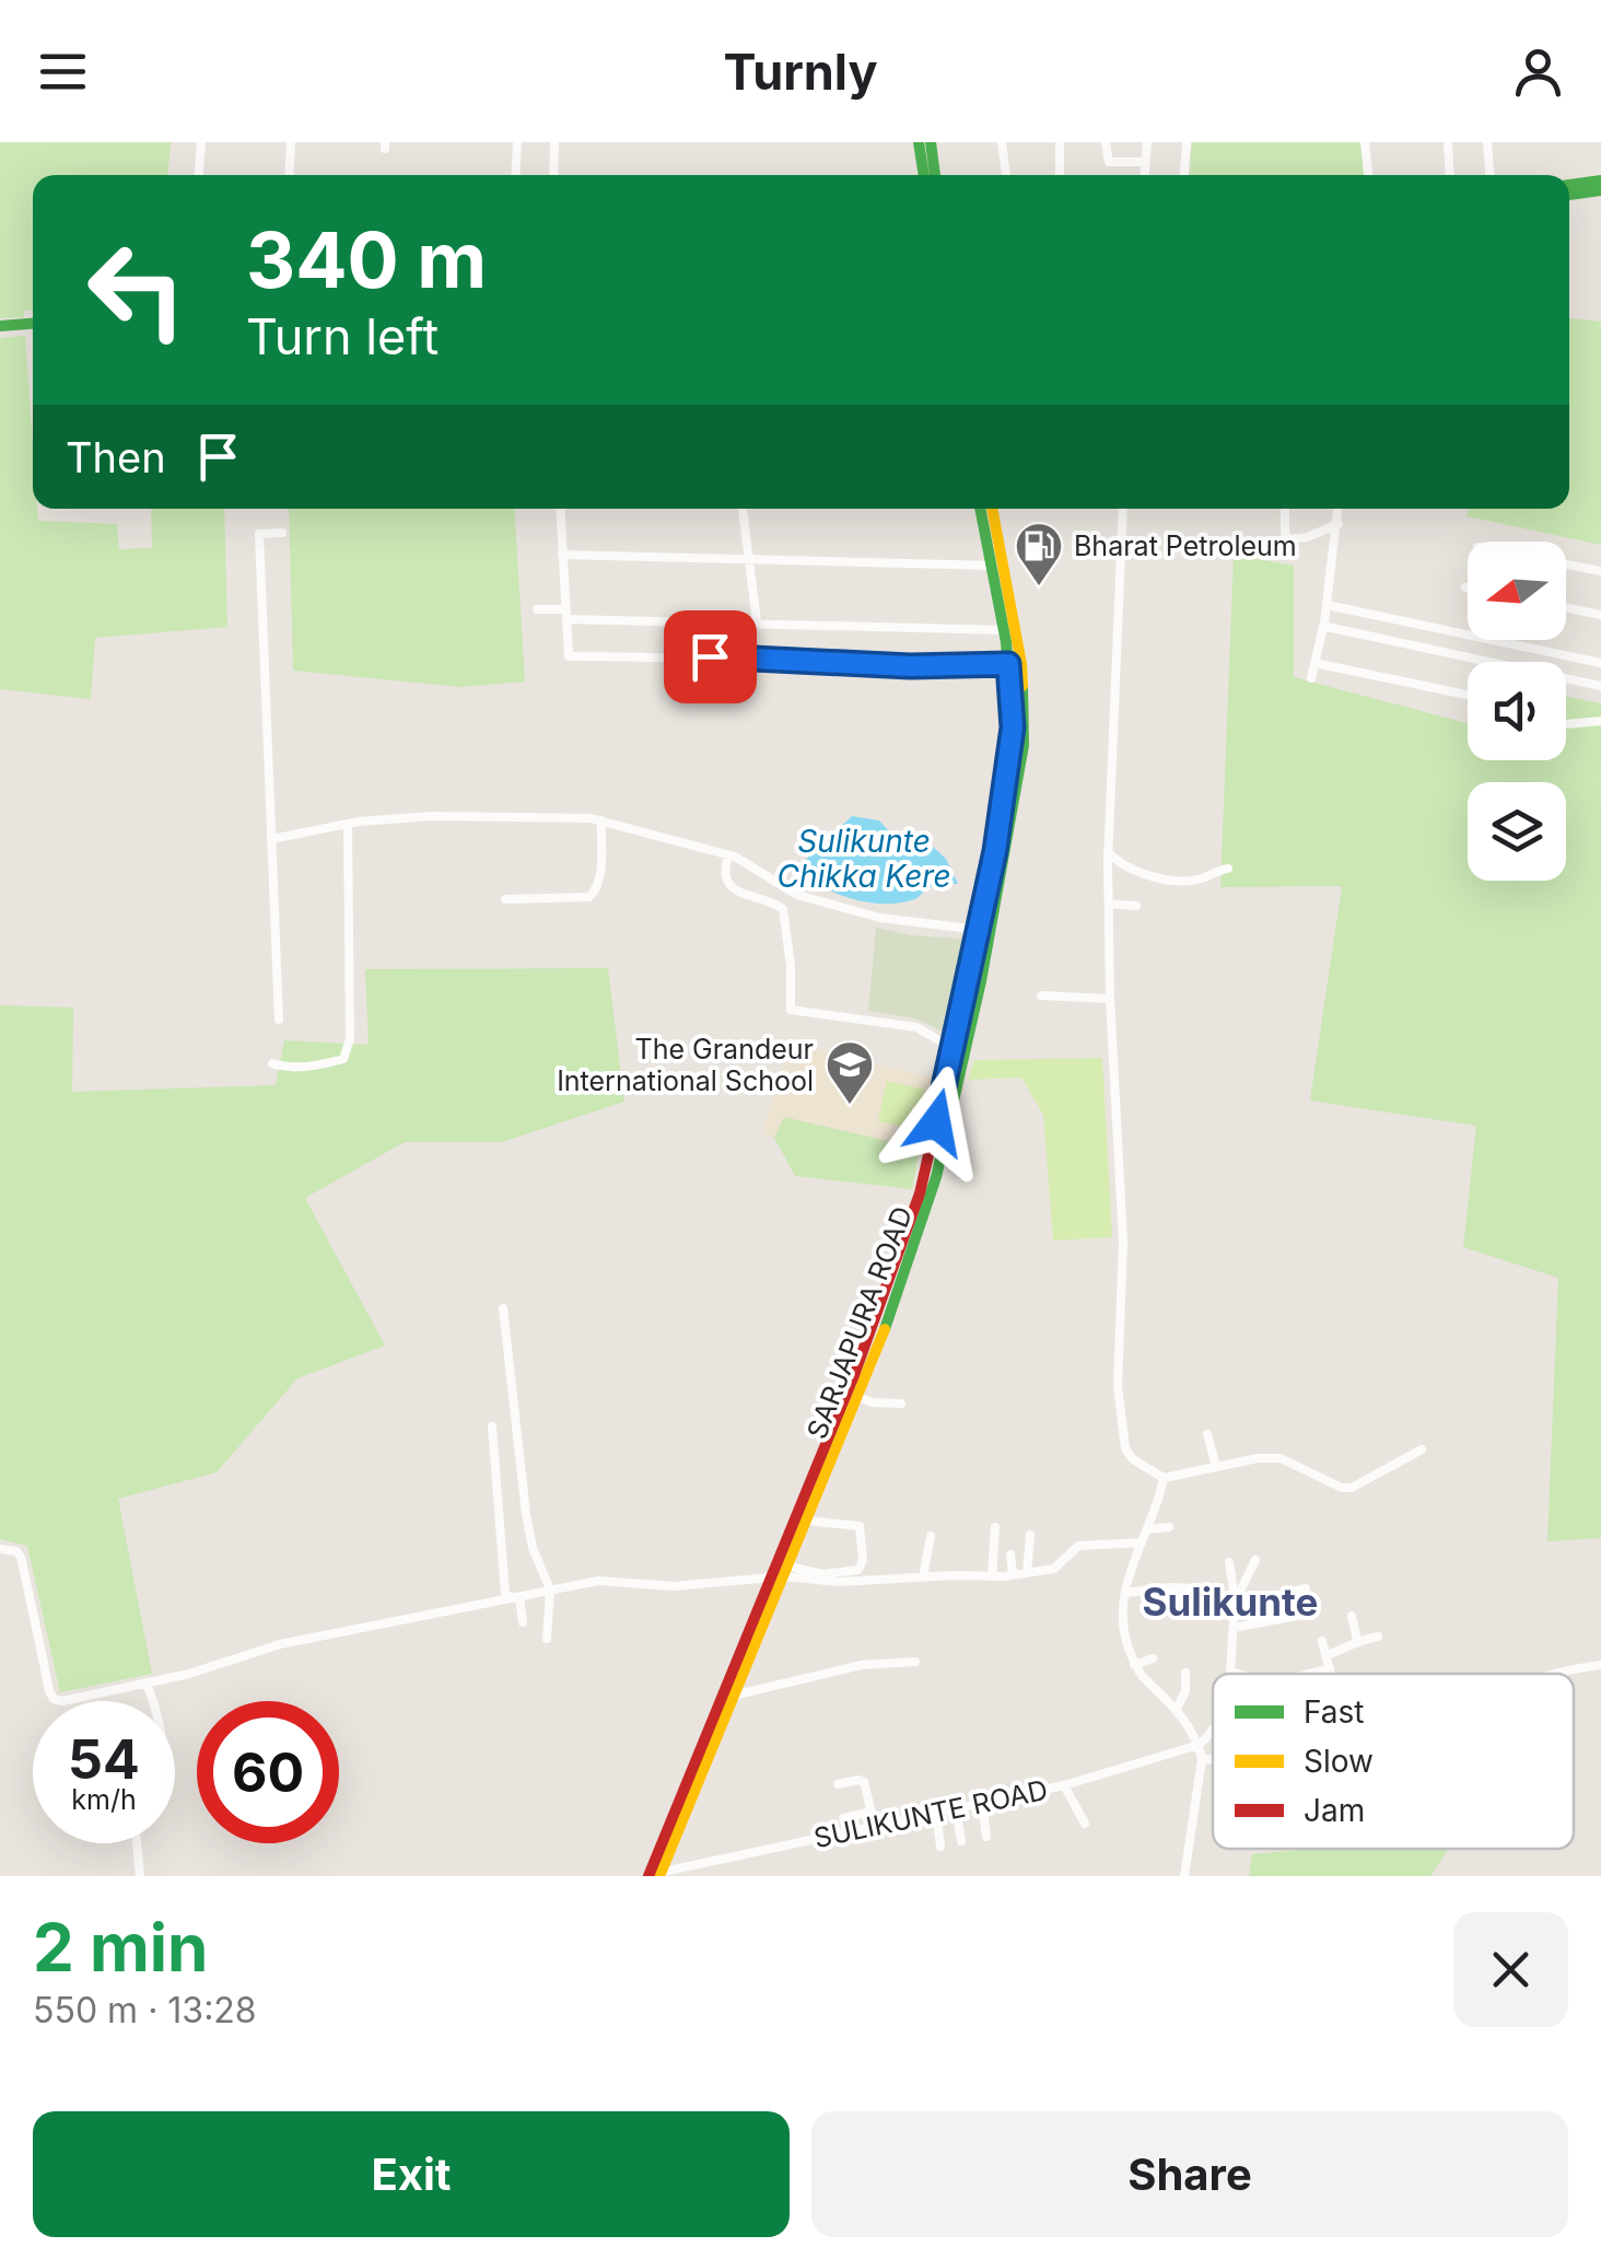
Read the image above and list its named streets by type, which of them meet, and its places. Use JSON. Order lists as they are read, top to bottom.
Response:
{
  "streets": {
    "main road": ["SARJAPURA ROAD"],
    "street": ["SULIKUNTE ROAD"]
  },
  "crossings": [
    ["SARJAPURA ROAD", "SULIKUNTE ROAD"]
  ],
  "districts": ["Sulikunte"],
  "water": ["Sulikunte Chikka Kere"],
  "places": {
    "fuel station": ["Bharat Petroleum"],
    "school or university": ["The Grandeur International School"]
  },
  "legend": ["Fast", "Slow", "Jam"],
  "north": "left",
  "page": {
    "header": "Turnly",
    "turn": ["340 m", "Turn left"],
    "then": "Then",
    "speed": "54 km/h",
    "limit": "60",
    "heading": ["2 min", "550 m · 13:28"],
    "buttons": ["Exit", "Share"]
  }
}
